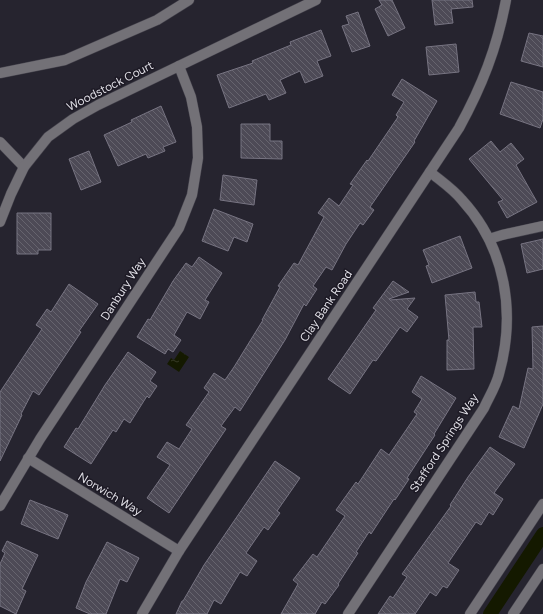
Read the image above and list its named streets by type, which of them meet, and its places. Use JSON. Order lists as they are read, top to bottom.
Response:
{
  "streets": {
    "street": [
      "Woodstock Court",
      "Danbury Way",
      "Clay Bank Road",
      "Stafford Springs Way",
      "Norwich Way"
    ]
  },
  "crossings": [
    ["Woodstock Court", "Danbury Way"],
    ["Danbury Way", "Norwich Way"],
    ["Clay Bank Road", "Stafford Springs Way"],
    ["Clay Bank Road", "Norwich Way"]
  ]
}
